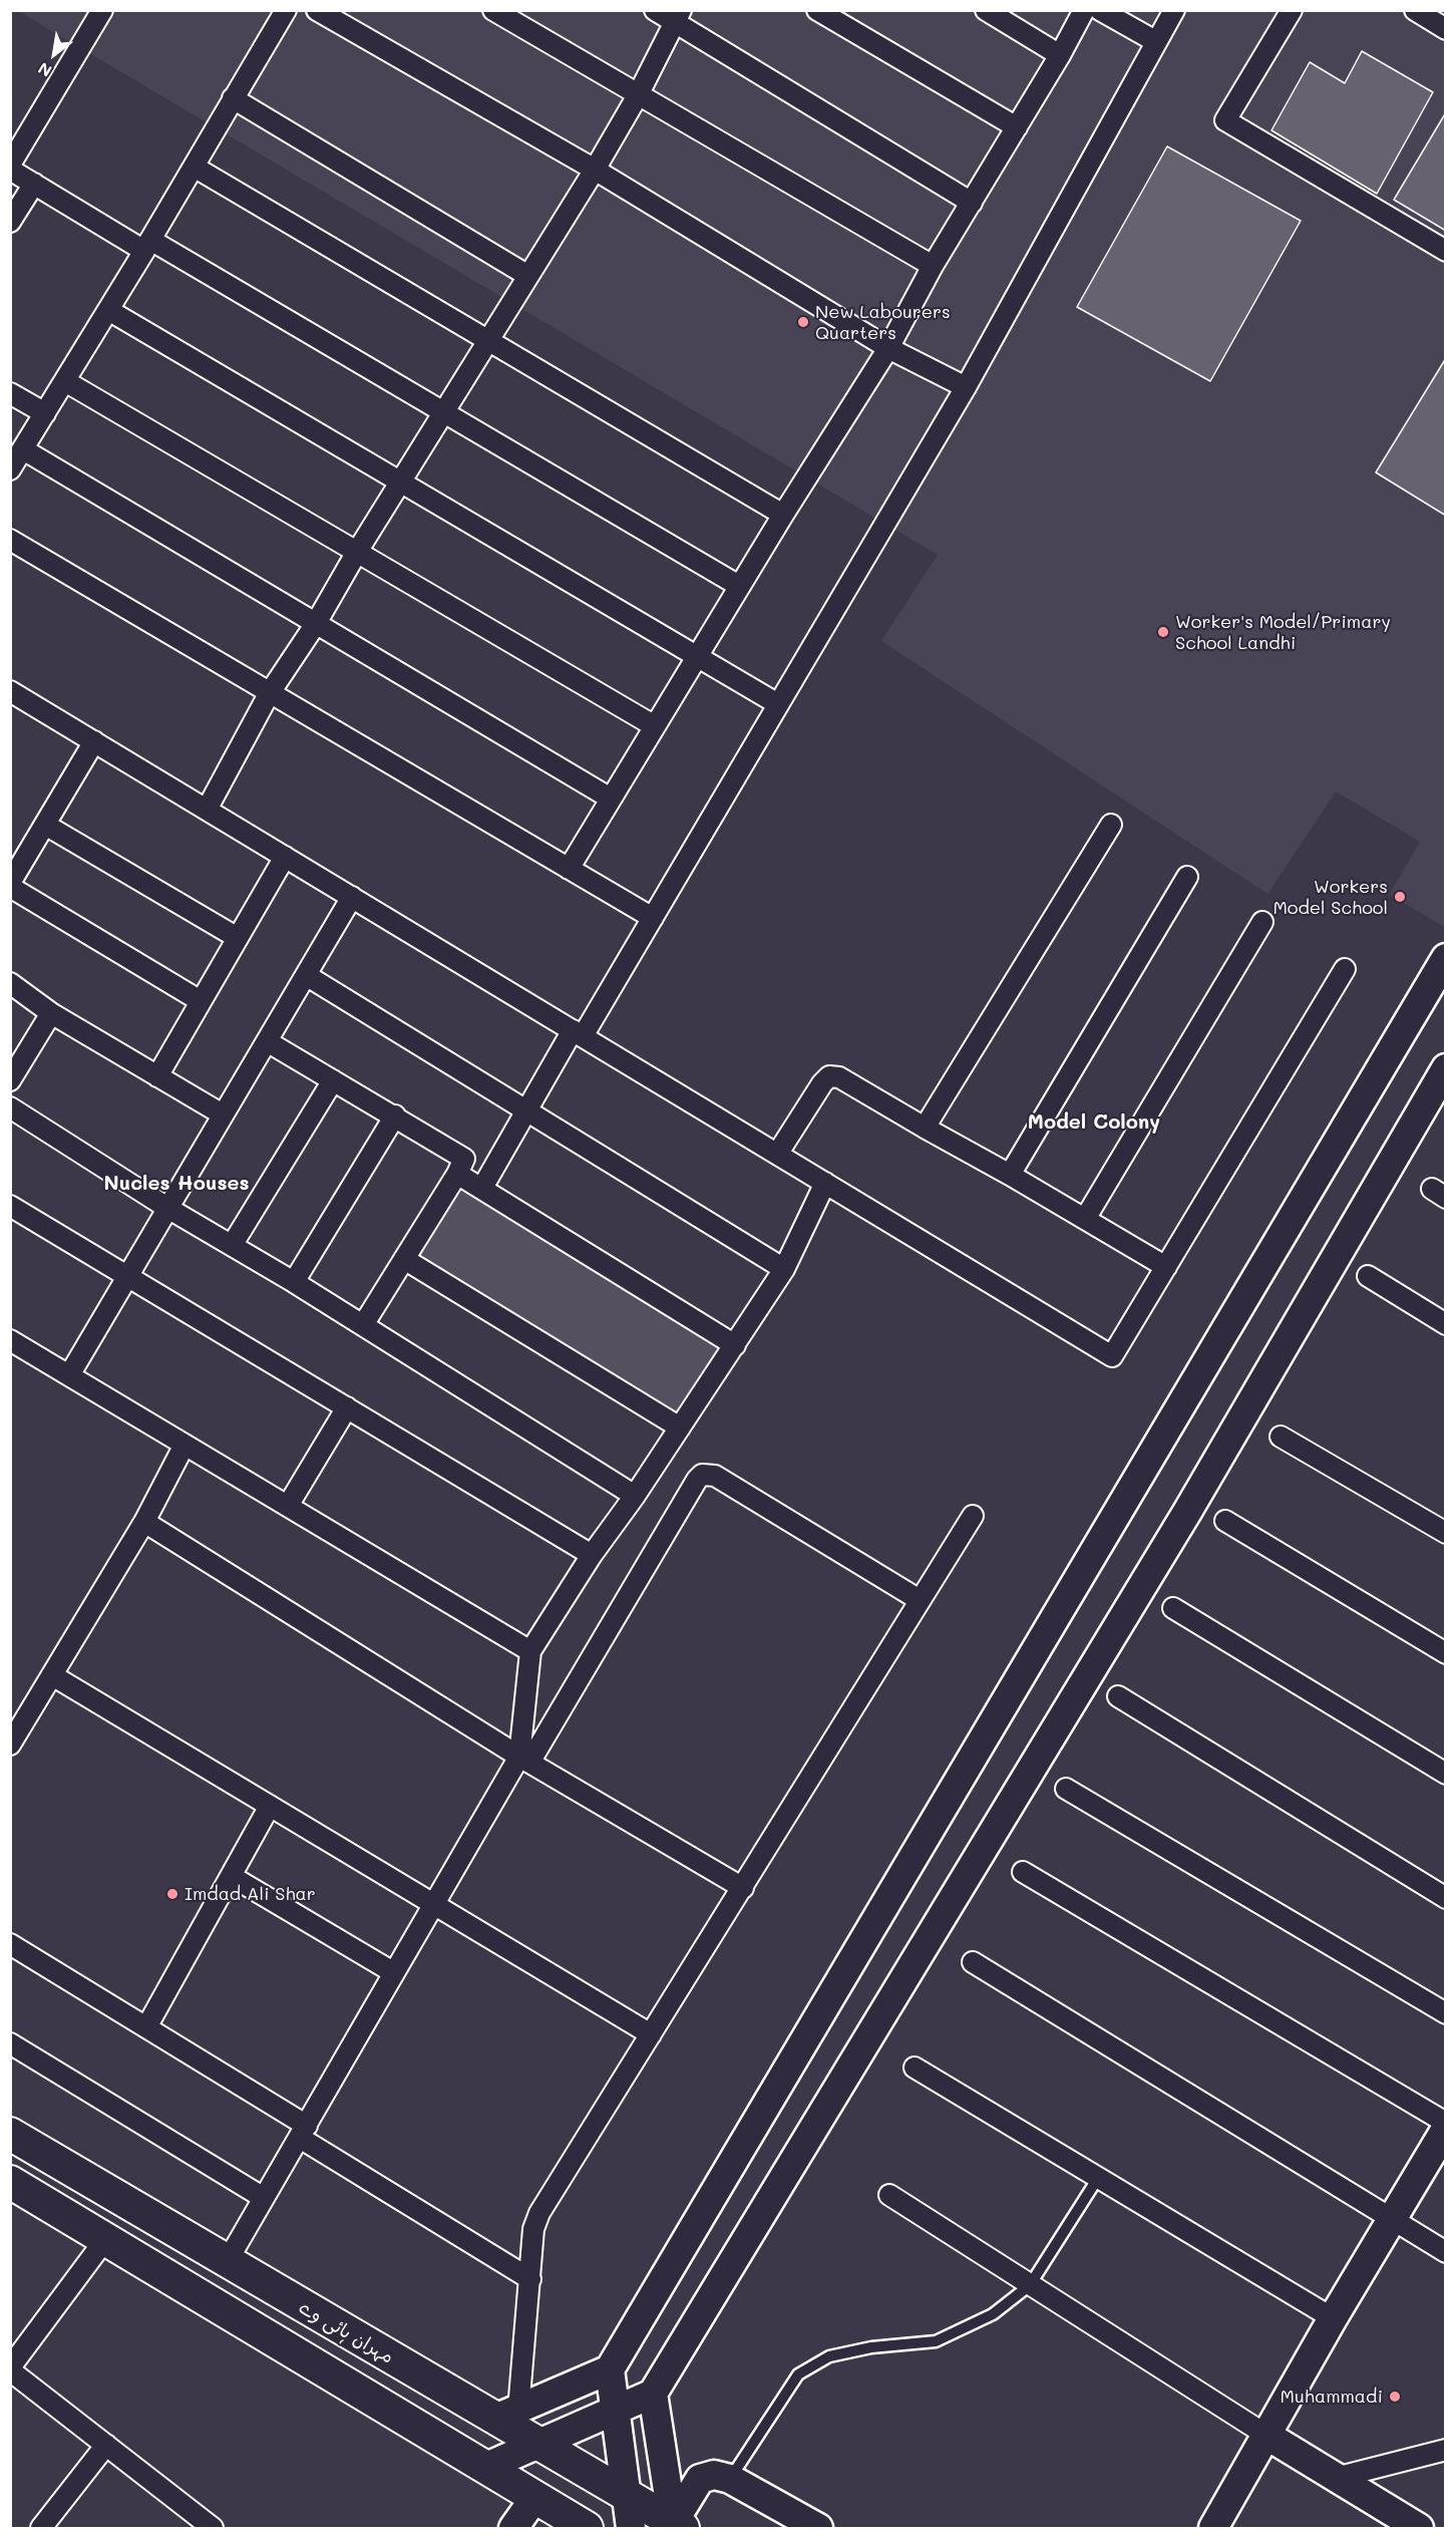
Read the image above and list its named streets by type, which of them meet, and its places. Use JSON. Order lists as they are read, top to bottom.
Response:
{
  "streets": {
    "main road": ["مہران ہائی وے"]
  },
  "districts": ["Model Colony", "Nucles Houses"],
  "places": [
    "New Labourers Quarters",
    "Worker's Model/Primary School Landhi",
    "Workers Model School",
    "Imdad Ali Shar",
    "Muhammadi"
  ],
  "north": "bottom left"
}
